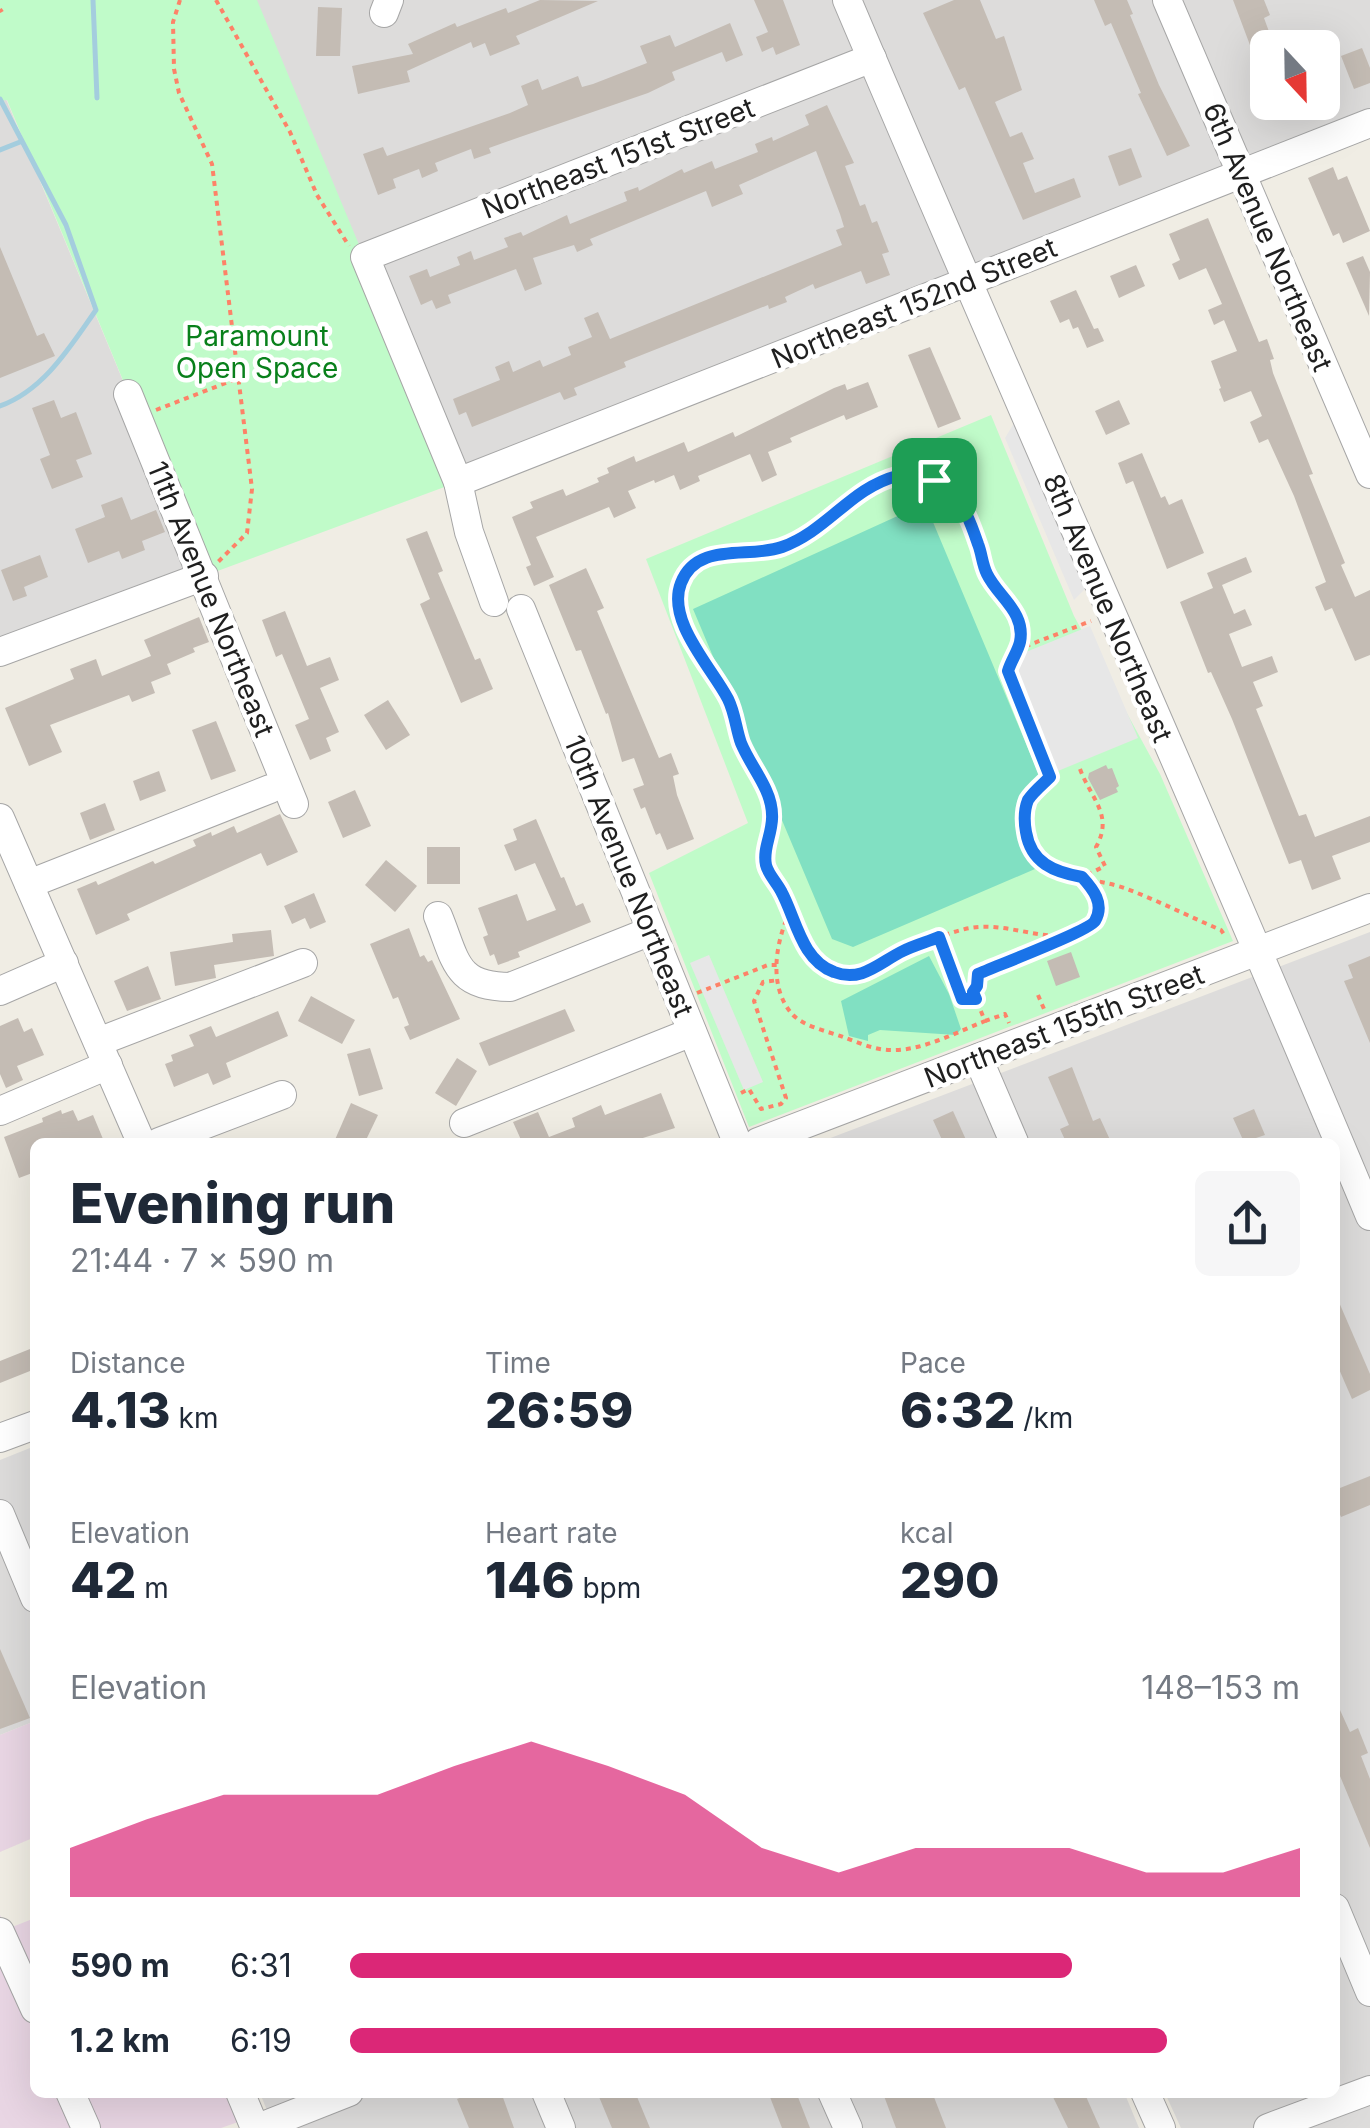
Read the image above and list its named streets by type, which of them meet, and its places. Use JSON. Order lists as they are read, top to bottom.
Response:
{
  "streets": {
    "street": [
      "Northeast 151st Street",
      "6th Avenue Northeast",
      "Northeast 152nd Street",
      "11th Avenue Northeast",
      "8th Avenue Northeast",
      "10th Avenue Northeast",
      "Northeast 155th Street"
    ]
  },
  "crossings": [
    ["Northeast 151st Street", "8th Avenue Northeast"],
    ["Northeast 151st Street", "10th Avenue Northeast"],
    ["6th Avenue Northeast", "Northeast 152nd Street"],
    ["Northeast 152nd Street", "8th Avenue Northeast"],
    ["Northeast 152nd Street", "10th Avenue Northeast"],
    ["8th Avenue Northeast", "Northeast 155th Street"]
  ],
  "parks": ["Paramount Open Space"],
  "north": "bottom",
  "page": {
    "heading": ["Evening run", "21:44 · 7 × 590 m"],
    "stats": [
      ["Distance", "4.13 km"],
      ["Time", "26:59"],
      ["Pace", "6:32 /km"],
      ["Elevation", "42 m"],
      ["Heart rate", "146 bpm"],
      ["kcal", "290"]
    ],
    "chart": ["Elevation", "148–153 m"],
    "list": [
      {
        "name": "590 m",
        "note": "6:31"
      },
      {
        "name": "1.2 km",
        "note": "6:19"
      }
    ]
  }
}
